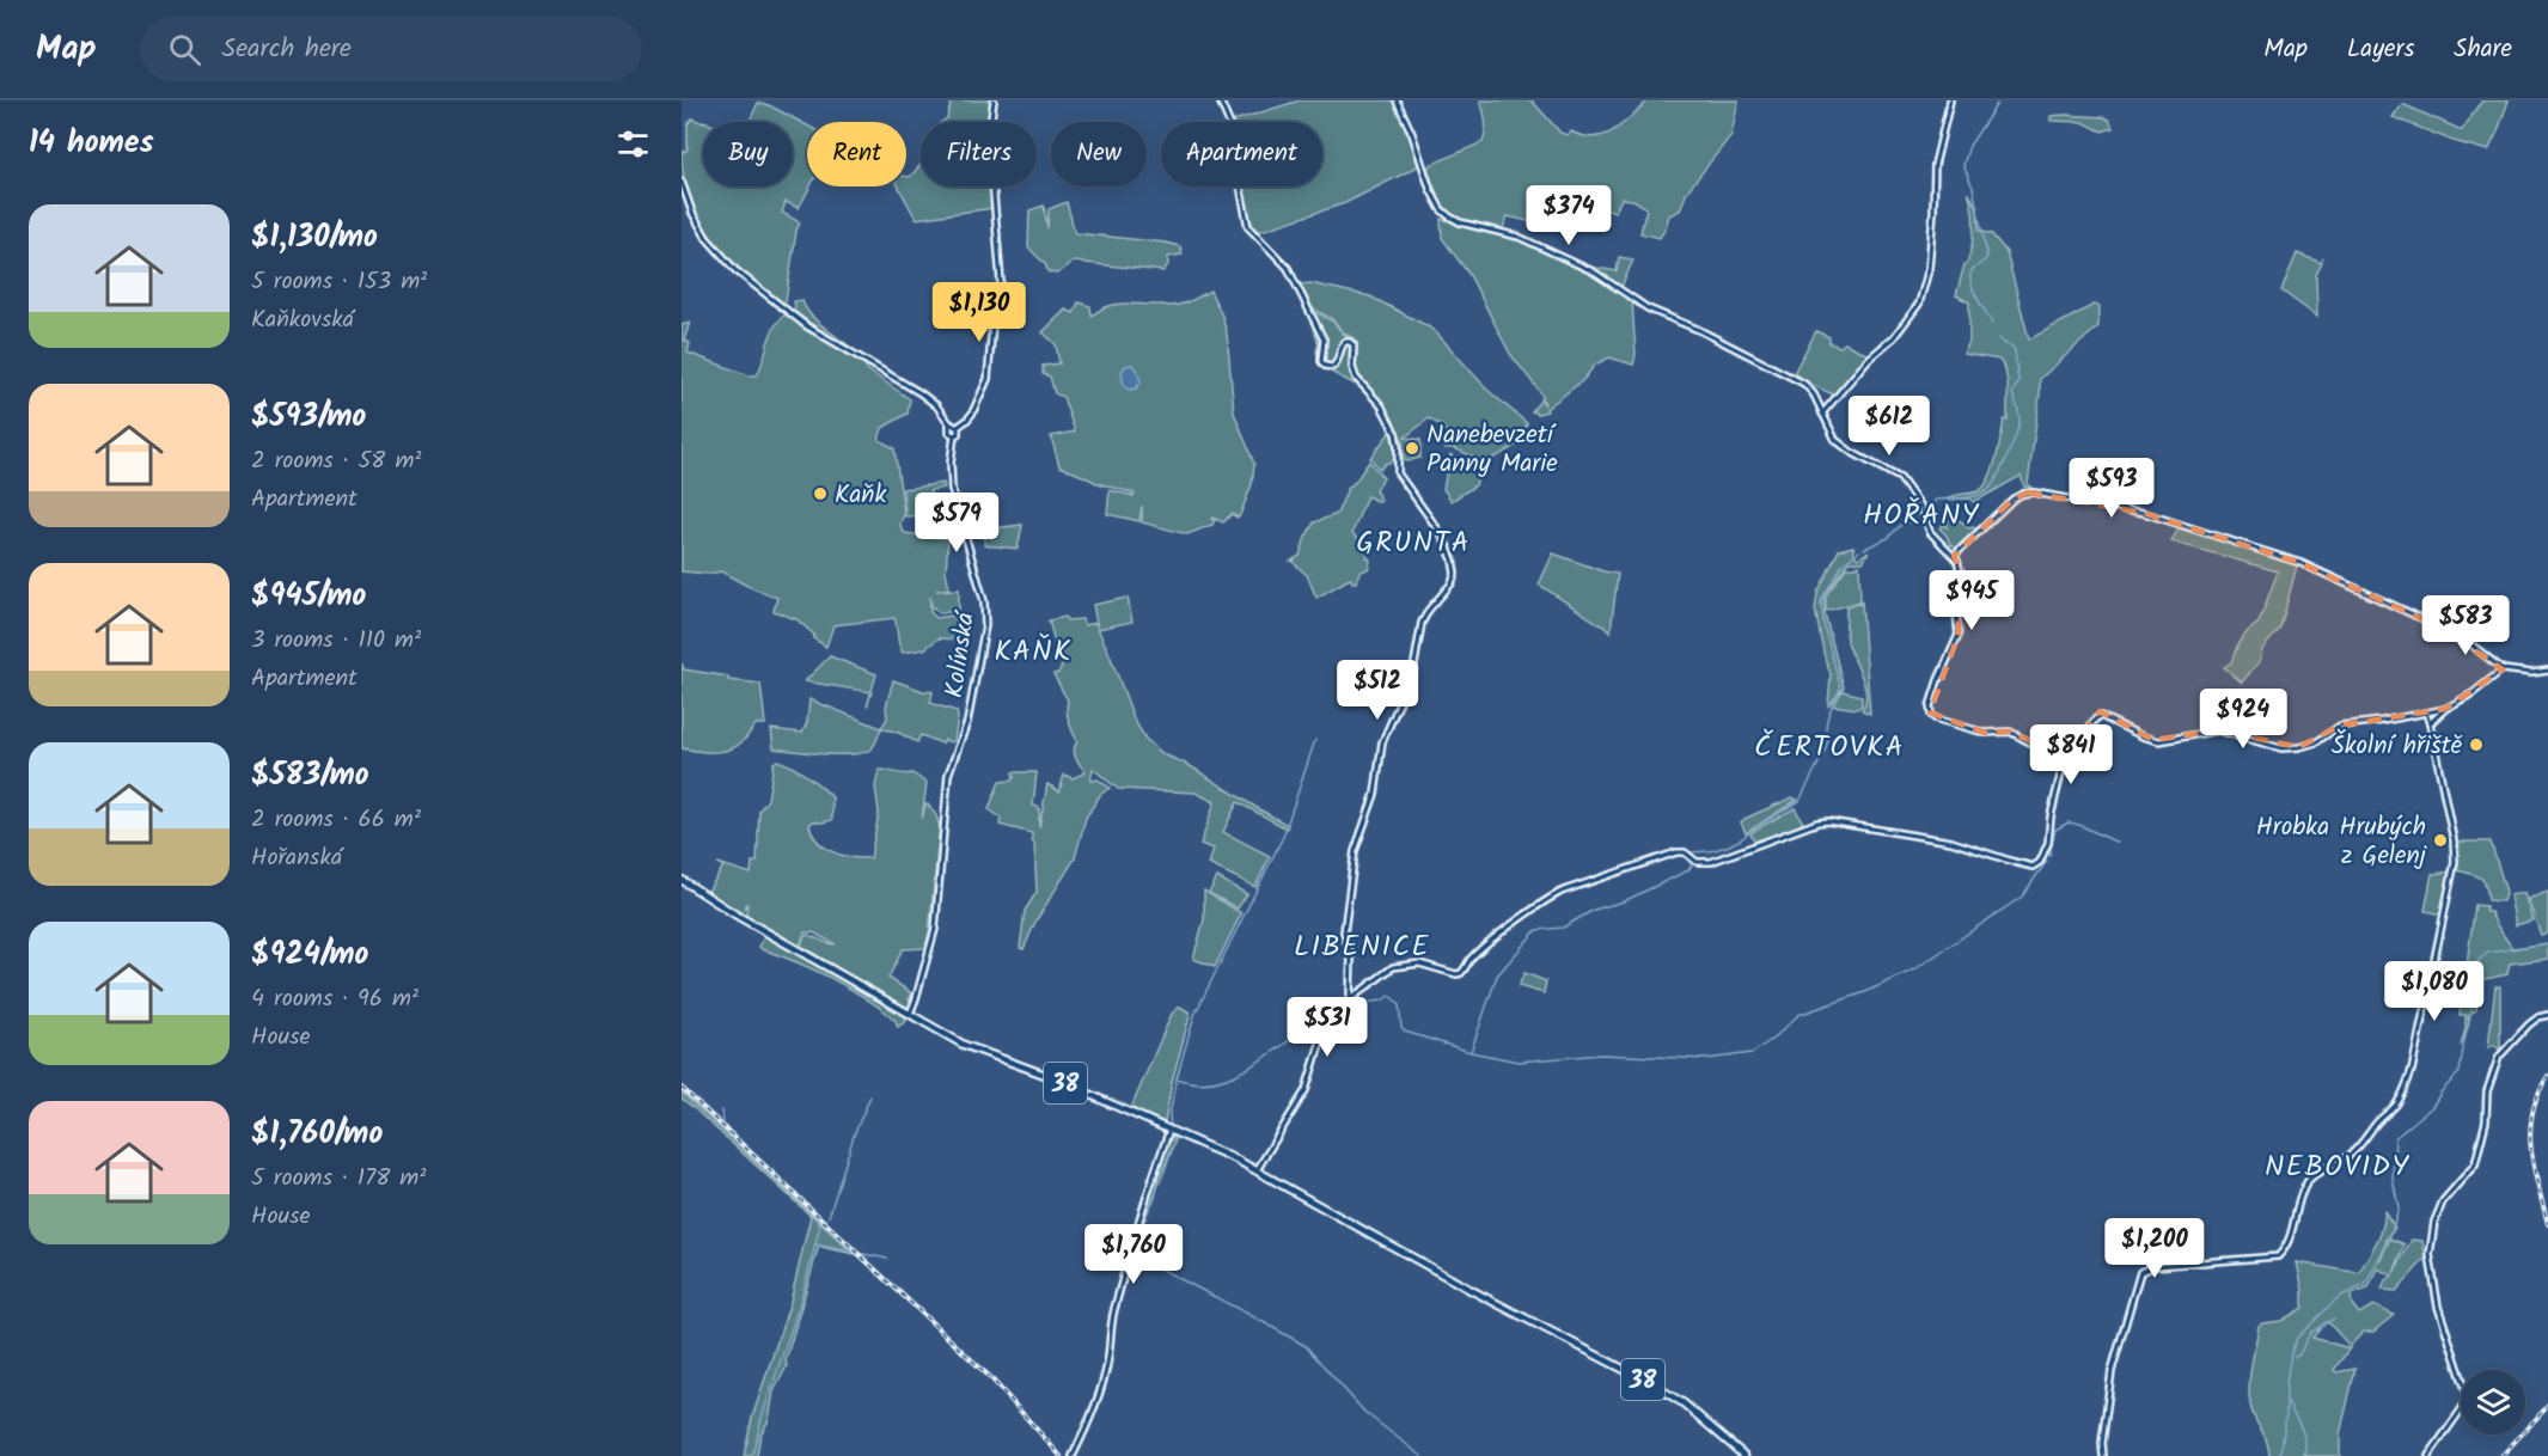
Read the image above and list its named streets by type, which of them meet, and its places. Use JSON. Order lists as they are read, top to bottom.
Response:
{
  "streets": {
    "main road": ["38"],
    "street": ["Kolínská"]
  },
  "crossings": [
    ["Kolínská", "38"]
  ],
  "districts": [
    "HOŘANY",
    "GRUNTA",
    "KAŇK",
    "ČERTOVKA",
    "LIBENICE",
    "NEBOVIDY"
  ],
  "places": [
    "Nanebevzetí Panny Marie",
    "Kaňk",
    "Školní hřiště",
    "Hrobka Hrubých z Gelenj"
  ],
  "page": {
    "header": "Map",
    "search": "Search here",
    "nav": ["Map", "Layers", "Share"],
    "heading": "14 homes",
    "chip": [
      "Buy",
      "Rent",
      "Filters",
      "New",
      "Apartment"
    ],
    "price": [
      "$374",
      "$1,130",
      "$612",
      "$593",
      "$579",
      "$945",
      "$583",
      "$512",
      "$924",
      "$841",
      "$1,080",
      "$531",
      "$1,200",
      "$1,760"
    ],
    "list": [
      {
        "name": "$1,130/mo",
        "note": "5 rooms · 153 m² · Kaňkovská"
      },
      {
        "name": "$593/mo",
        "note": "2 rooms · 58 m² · Apartment"
      },
      {
        "name": "$945/mo",
        "note": "3 rooms · 110 m² · Apartment"
      },
      {
        "name": "$583/mo",
        "note": "2 rooms · 66 m² · Hořanská"
      },
      {
        "name": "$924/mo",
        "note": "4 rooms · 96 m² · House"
      },
      {
        "name": "$1,760/mo",
        "note": "5 rooms · 178 m² · House"
      }
    ]
  }
}
